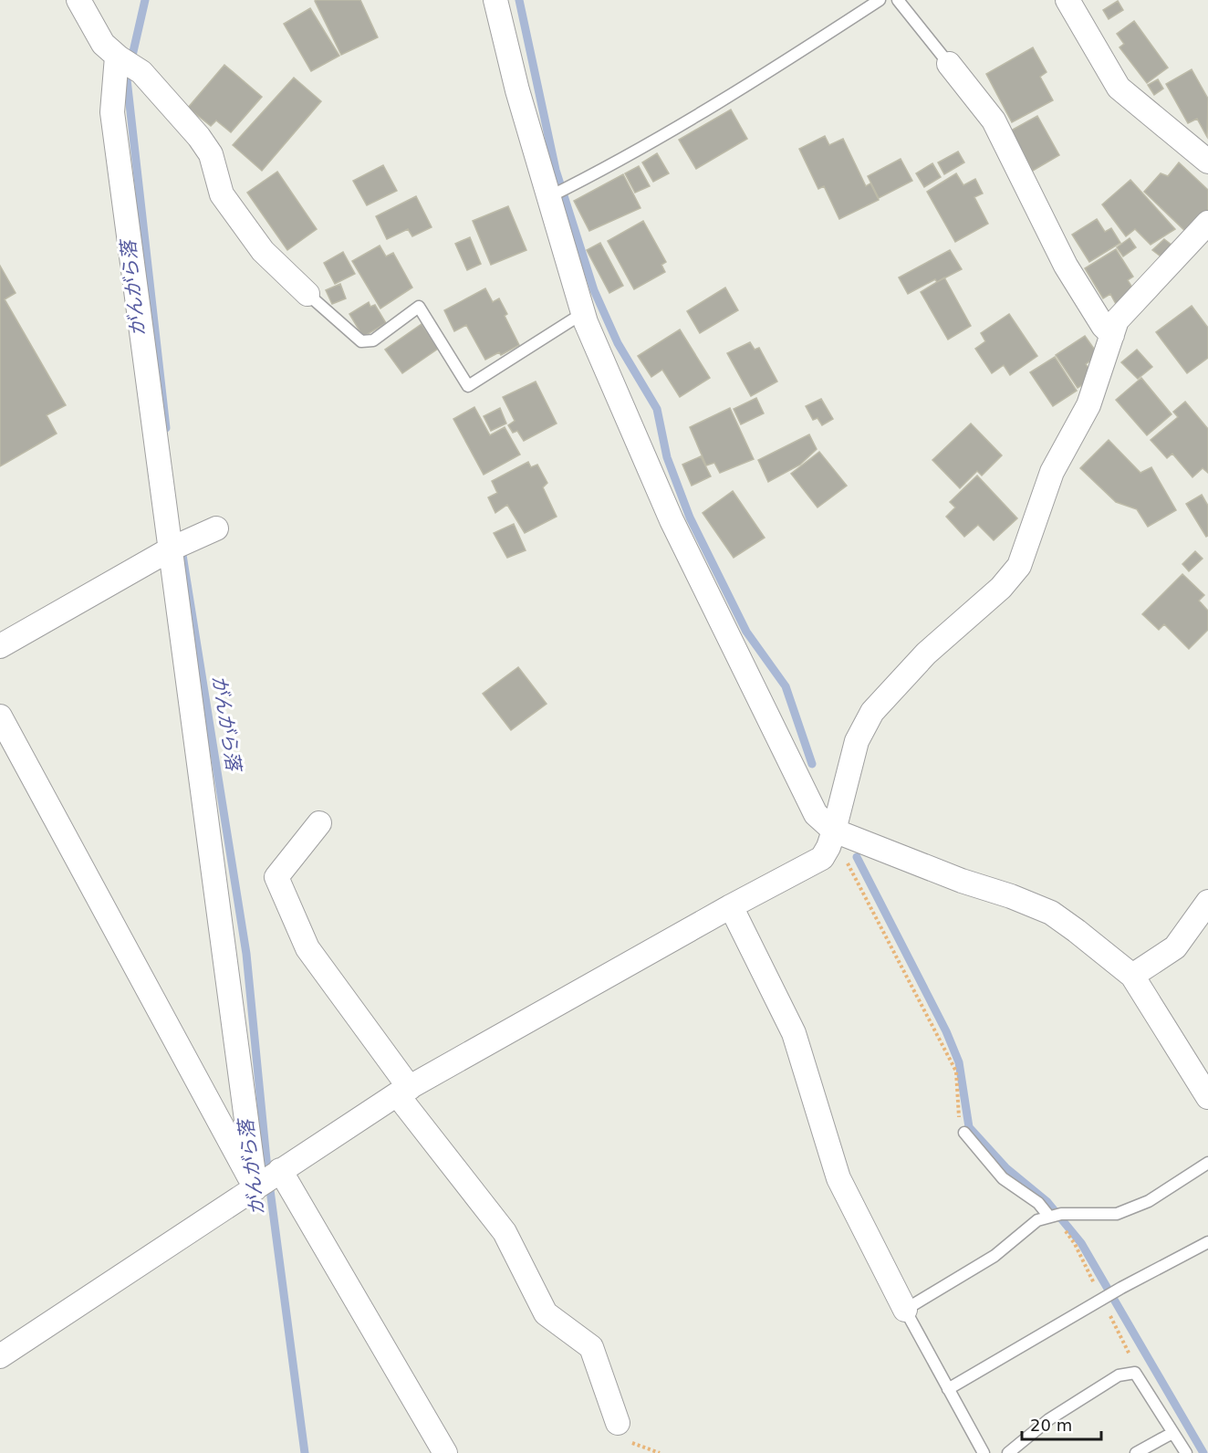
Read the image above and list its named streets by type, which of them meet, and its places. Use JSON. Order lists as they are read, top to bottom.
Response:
{
  "water": ["がんがら落"],
  "scale_bar": "20 m"
}
